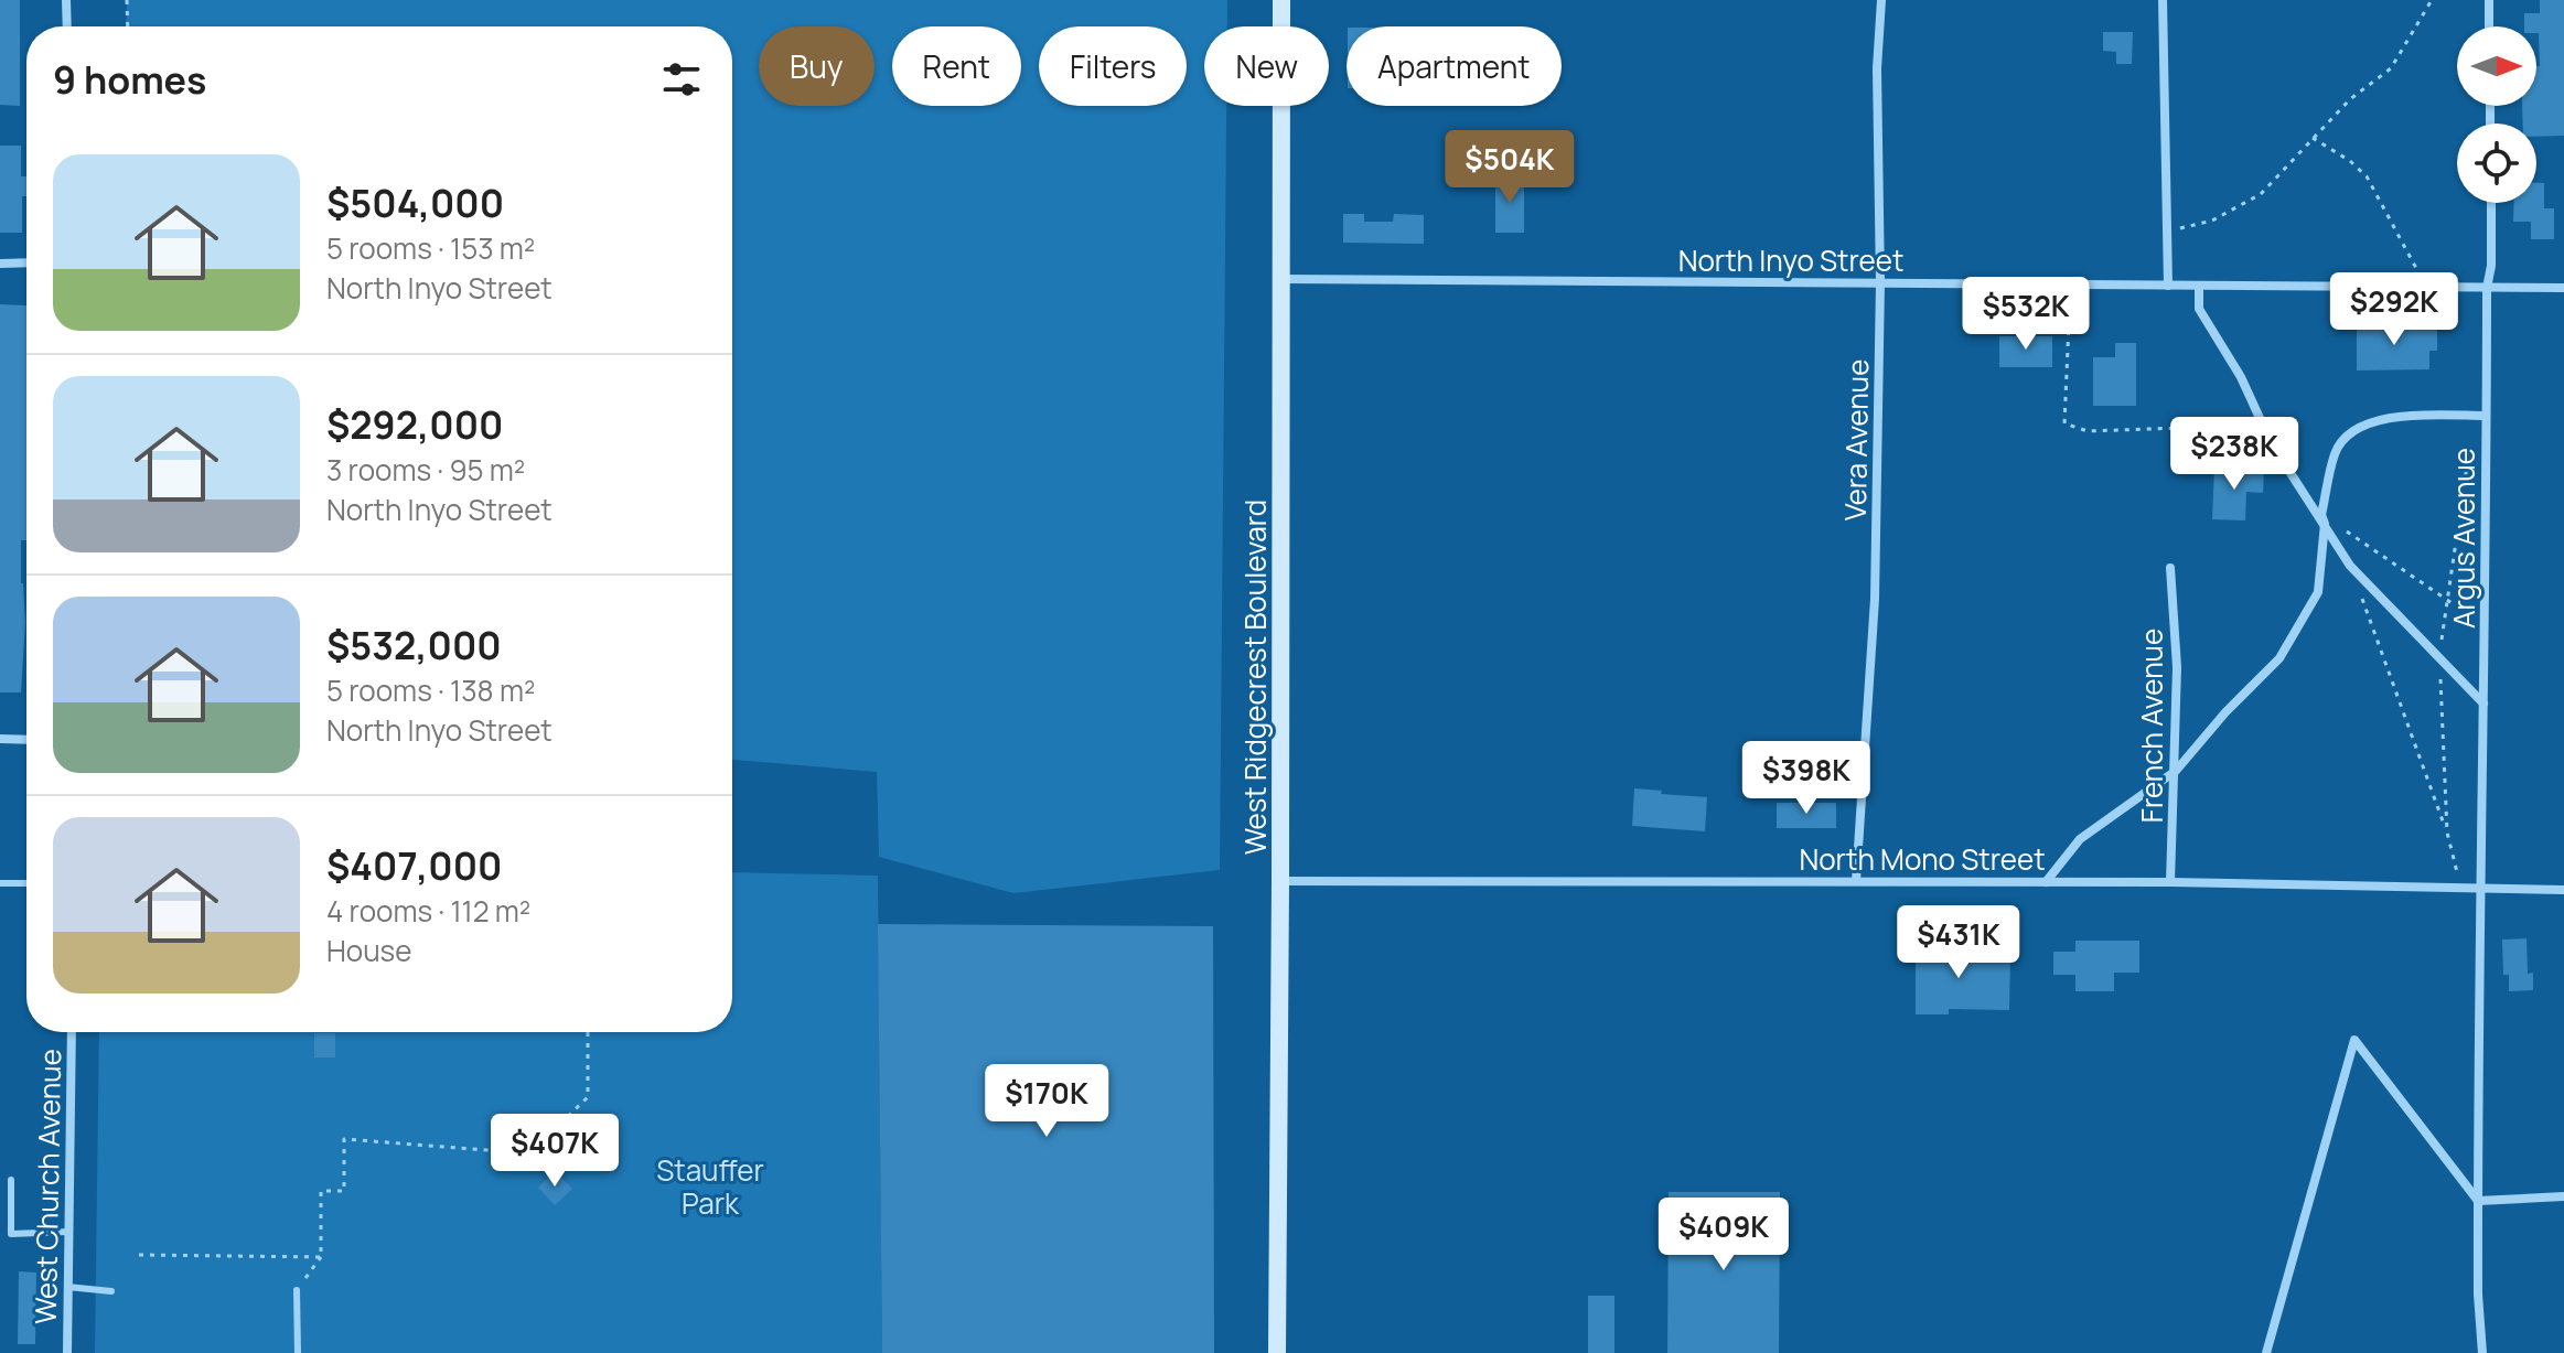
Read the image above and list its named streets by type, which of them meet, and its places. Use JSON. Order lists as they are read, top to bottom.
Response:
{
  "streets": {
    "street": [
      "North Inyo Street",
      "Vera Avenue",
      "Argus Avenue",
      "West Ridgecrest Boulevard",
      "French Avenue",
      "North Mono Street",
      "West Church Avenue"
    ]
  },
  "crossings": [
    ["North Inyo Street", "Vera Avenue"],
    ["North Inyo Street", "Argus Avenue"],
    ["North Inyo Street", "West Ridgecrest Boulevard"],
    ["Vera Avenue", "North Mono Street"],
    ["Argus Avenue", "North Mono Street"],
    ["West Ridgecrest Boulevard", "North Mono Street"],
    ["French Avenue", "North Mono Street"]
  ],
  "parks": ["Stauffer Park"],
  "north": "right",
  "page": {
    "chip": [
      "Buy",
      "Rent",
      "Filters",
      "New",
      "Apartment"
    ],
    "heading": "9 homes",
    "price": [
      "$504K",
      "$292K",
      "$532K",
      "$238K",
      "$398K",
      "$431K",
      "$170K",
      "$407K",
      "$409K"
    ],
    "list": [
      {
        "name": "$504,000",
        "note": "5 rooms · 153 m² · North Inyo Street"
      },
      {
        "name": "$292,000",
        "note": "3 rooms · 95 m² · North Inyo Street"
      },
      {
        "name": "$532,000",
        "note": "5 rooms · 138 m² · North Inyo Street"
      },
      {
        "name": "$407,000",
        "note": "4 rooms · 112 m² · House"
      }
    ]
  }
}
